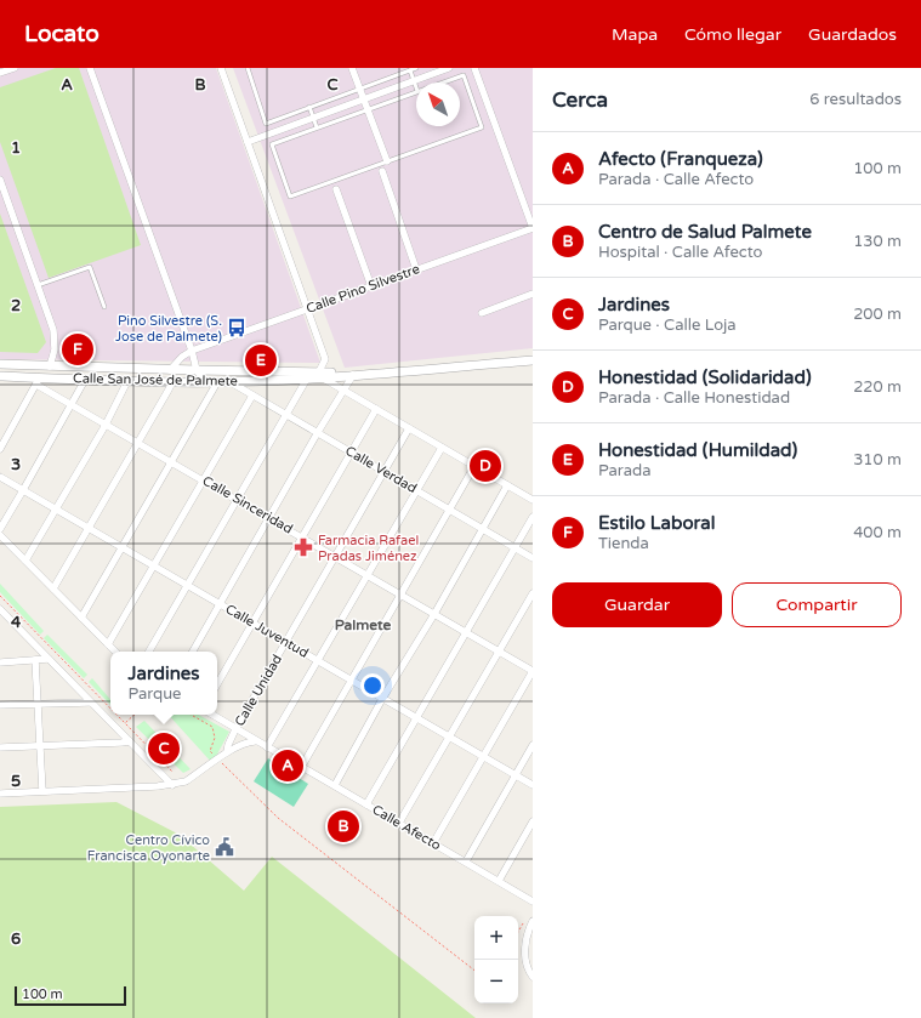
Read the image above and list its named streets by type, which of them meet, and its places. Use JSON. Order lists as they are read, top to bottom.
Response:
{
  "streets": {
    "street": [
      "Calle Pino Silvestre",
      "Calle San José de Palmete",
      "Calle Verdad",
      "Calle Sinceridad",
      "Calle Juventud",
      "Calle Unidad",
      "Calle Afecto"
    ]
  },
  "crossings": [
    ["Calle San José de Palmete", "Calle Verdad"],
    ["Calle San José de Palmete", "Calle Sinceridad"],
    ["Calle Verdad", "Calle Unidad"],
    ["Calle Sinceridad", "Calle Unidad"],
    ["Calle Juventud", "Calle Unidad"],
    ["Calle Unidad", "Calle Afecto"]
  ],
  "districts": ["Palmete"],
  "places": {
    "bus stop": ["Pino Silvestre (S. Jose de Palmete)"],
    "pharmacy": ["Farmacia Rafael Pradas Jiménez"],
    "public building": ["Centro Cívico Francisca Oyonarte"]
  },
  "scale_bar": "100 m",
  "north": "top left",
  "page": {
    "header": "Locato",
    "nav": ["Mapa", "Cómo llegar", "Guardados"],
    "heading": ["Cerca", "6 resultados"],
    "list": [
      {
        "mark": "A",
        "name": "Afecto (Franqueza)",
        "note": "Parada · Calle Afecto",
        "value": "100 m"
      },
      {
        "mark": "B",
        "name": "Centro de Salud Palmete",
        "note": "Hospital · Calle Afecto",
        "value": "130 m"
      },
      {
        "mark": "C",
        "name": "Jardines",
        "note": "Parque · Calle Loja",
        "value": "200 m"
      },
      {
        "mark": "D",
        "name": "Honestidad (Solidaridad)",
        "note": "Parada · Calle Honestidad",
        "value": "220 m"
      },
      {
        "mark": "E",
        "name": "Honestidad (Humildad)",
        "note": "Parada",
        "value": "310 m"
      },
      {
        "mark": "F",
        "name": "Estilo Laboral",
        "note": "Tienda",
        "value": "400 m"
      }
    ],
    "pins": [
      "F",
      "E",
      "D",
      "C",
      "A",
      "B"
    ],
    "buttons": ["Guardar", "Compartir"],
    "popup": ["Jardines", "Parque"],
    "map_buttons": ["+", "−"],
    "scale": "100 m"
  },
  "grid": {
    "columns": ["A", "B", "C"],
    "rows": [
      "1",
      "2",
      "3",
      "4",
      "5",
      "6"
    ]
  }
}
